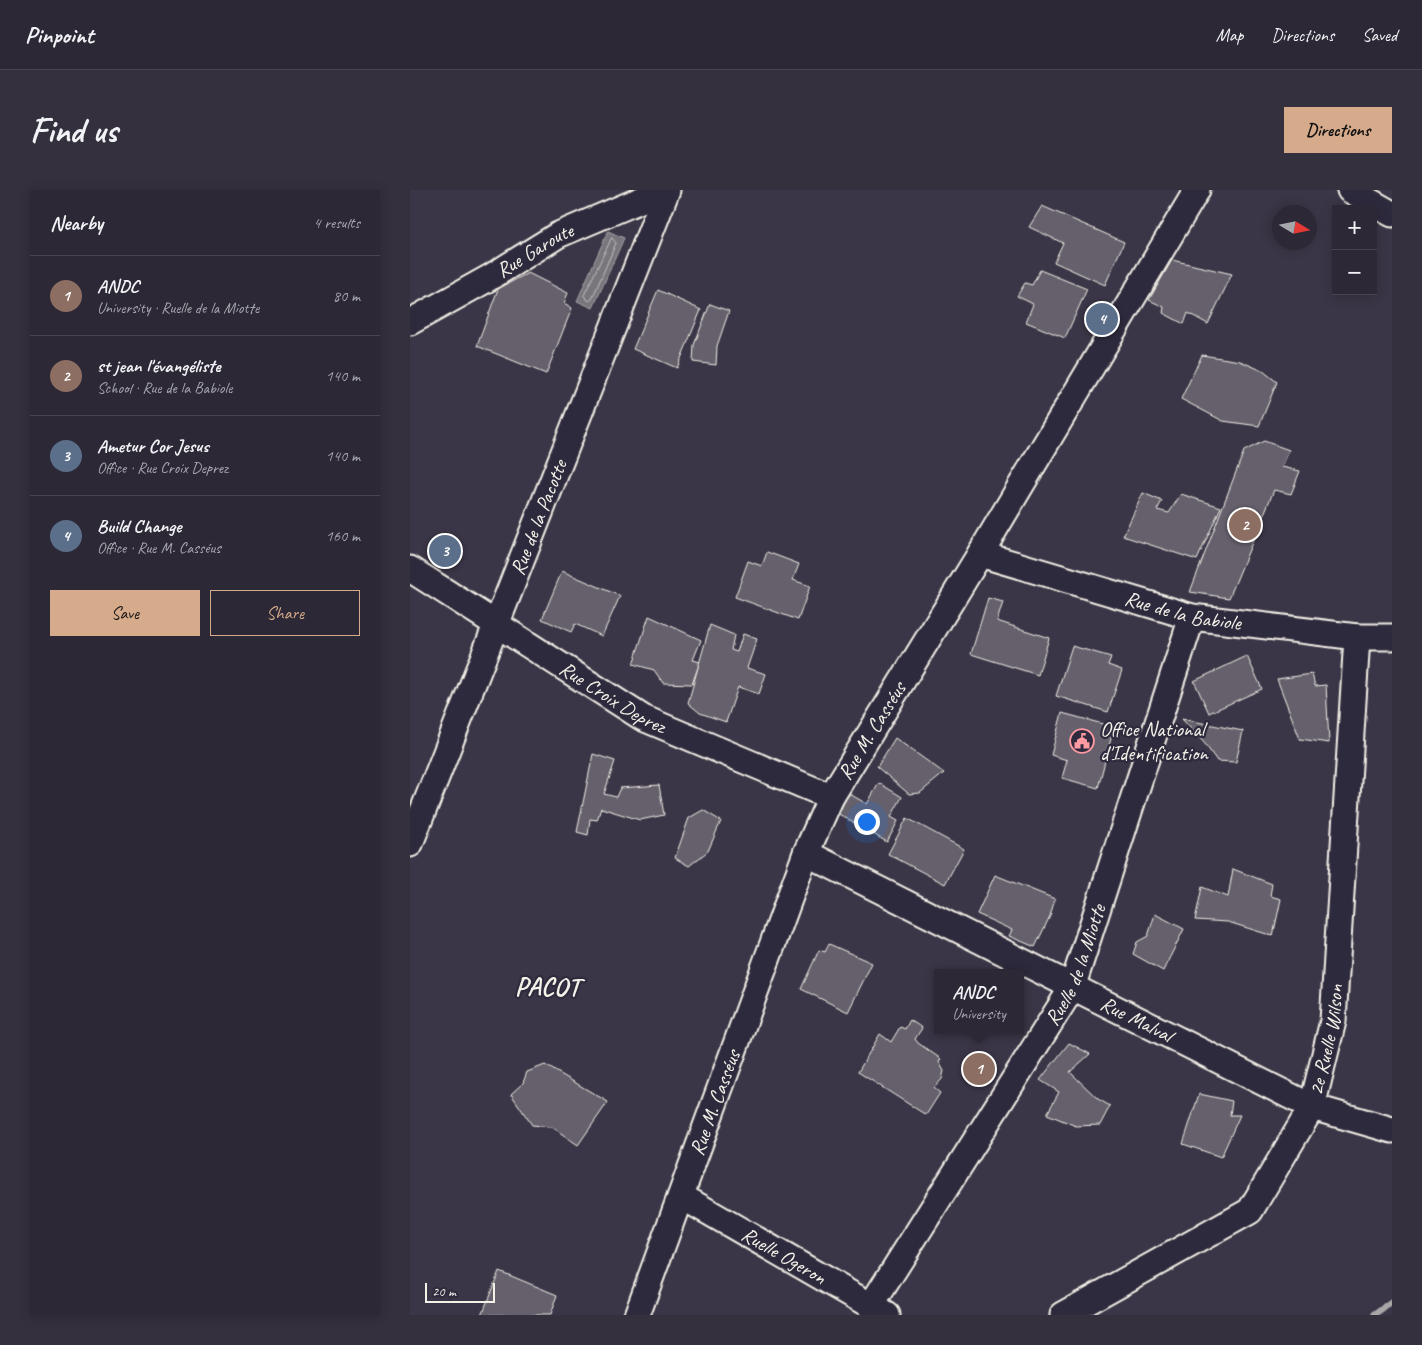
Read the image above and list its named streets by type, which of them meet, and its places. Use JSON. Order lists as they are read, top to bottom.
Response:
{
  "streets": {
    "street": [
      "Rue Garoute",
      "Rue de la Pacotte",
      "Rue de la Babiole",
      "Rue Croix Deprez",
      "Rue M. Casséus",
      "Ruelle de la Miotte",
      "Rue Malval",
      "2e Ruelle Wilson",
      "Ruelle Ogeron"
    ]
  },
  "crossings": [
    ["Rue Garoute", "Rue de la Pacotte"],
    ["Rue de la Pacotte", "Rue Croix Deprez"],
    ["Rue de la Babiole", "Rue M. Casséus"],
    ["Rue de la Babiole", "Ruelle de la Miotte"],
    ["Rue de la Babiole", "2e Ruelle Wilson"],
    ["Rue Croix Deprez", "Rue M. Casséus"],
    ["Rue M. Casséus", "Rue Malval"],
    ["Rue M. Casséus", "Ruelle Ogeron"],
    ["Ruelle de la Miotte", "Rue Malval"],
    ["Ruelle de la Miotte", "Ruelle Ogeron"],
    ["Rue Malval", "2e Ruelle Wilson"]
  ],
  "districts": ["PACOT"],
  "places": {
    "public building": ["Office National d'Identification"]
  },
  "scale_bar": "20 m",
  "north": "right",
  "page": {
    "header": "Pinpoint",
    "nav": ["Map", "Directions", "Saved"],
    "buttons": [
      "Directions",
      ["Save", "Share"]
    ],
    "title": "Find us",
    "heading": ["Nearby", "4 results"],
    "map_buttons": ["+", "−"],
    "list": [
      {
        "mark": "1",
        "name": "ANDC",
        "note": "University · Ruelle de la Miotte",
        "value": "80 m"
      },
      {
        "mark": "2",
        "name": "st jean l'évangéliste",
        "note": "School · Rue de la Babiole",
        "value": "140 m"
      },
      {
        "mark": "3",
        "name": "Ametur Cor Jesus",
        "note": "Office · Rue Croix Deprez",
        "value": "140 m"
      },
      {
        "mark": "4",
        "name": "Build Change",
        "note": "Office · Rue M. Casséus",
        "value": "160 m"
      }
    ],
    "pins": [
      "4",
      "2",
      "3",
      "1"
    ],
    "popup": ["ANDC", "University"],
    "scale": "20 m"
  }
}
